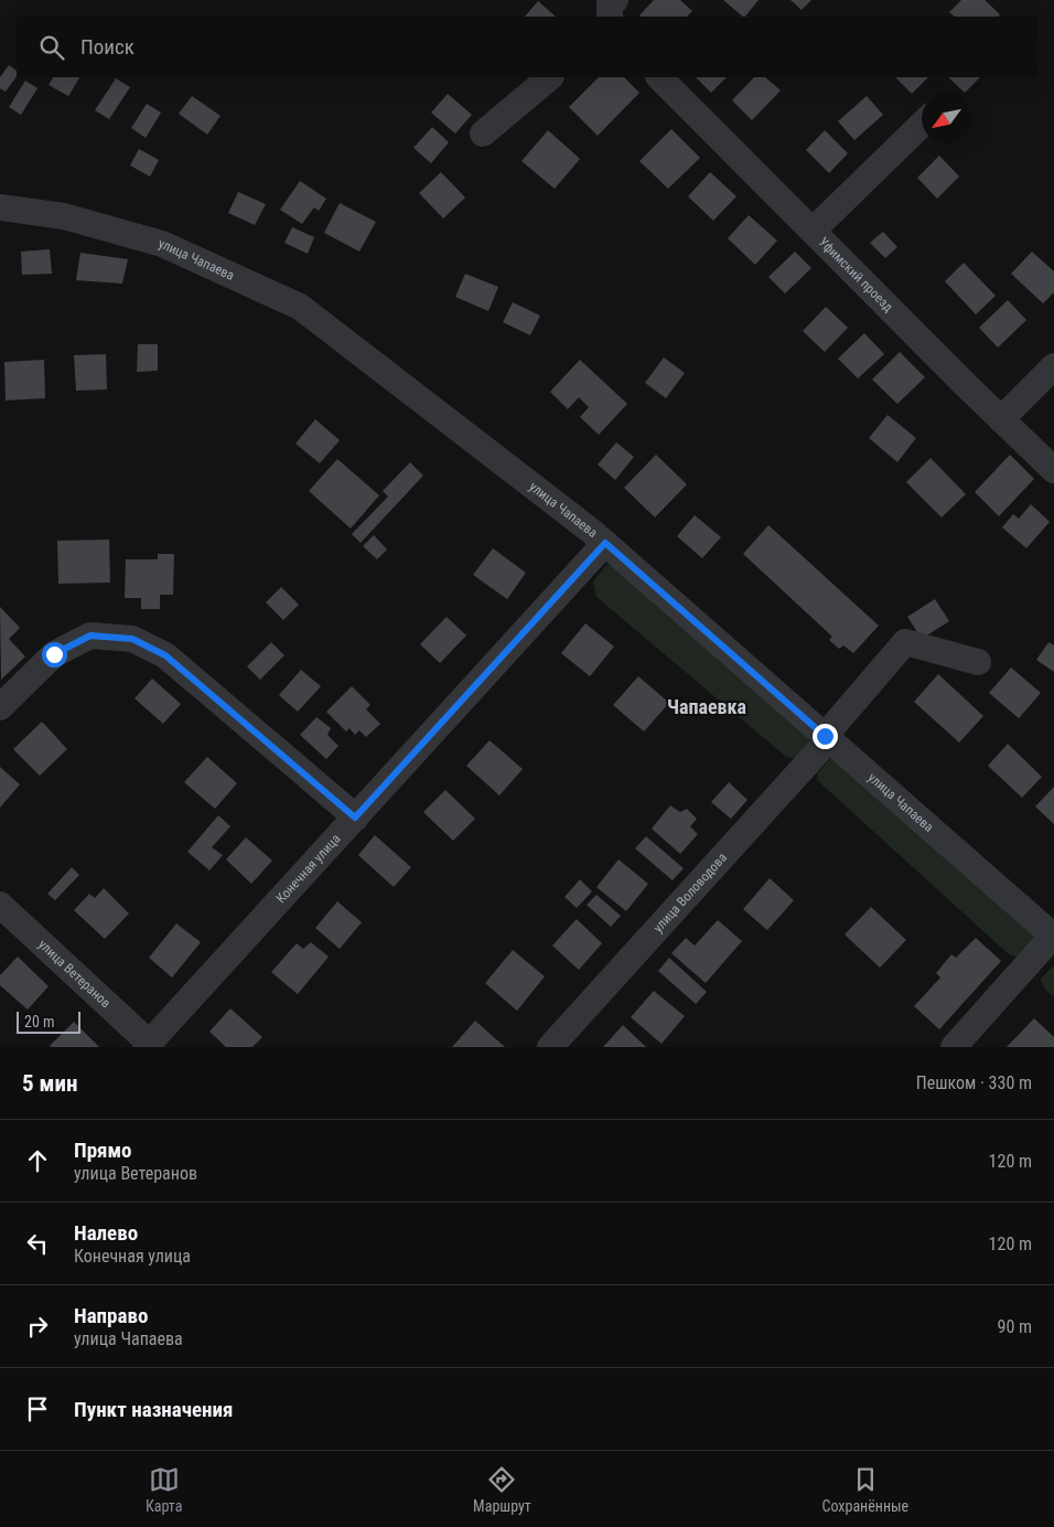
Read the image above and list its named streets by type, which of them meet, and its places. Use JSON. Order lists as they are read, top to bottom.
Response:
{
  "streets": {
    "street": [
      "улица Чапаева",
      "Уфимский проезд",
      "Конечная улица",
      "улица Воловодова",
      "улица Ветеранов"
    ]
  },
  "crossings": [
    ["улица Чапаева", "Конечная улица"],
    ["улица Чапаева", "улица Воловодова"],
    ["Конечная улица", "улица Ветеранов"]
  ],
  "districts": ["Чапаевка"],
  "scale_bar": "20 m",
  "north": "bottom left",
  "page": {
    "search": "Поиск",
    "scale": "20 m",
    "heading": ["5 мин", "Пешком · 330 m"],
    "list": [
      ["Прямо", "улица Ветеранов", "120 m"],
      ["Налево", "Конечная улица", "120 m"],
      ["Направо", "улица Чапаева", "90 m"],
      "Пункт назначения"
    ],
    "nav": ["Карта", "Маршрут", "Сохранённые"]
  }
}
